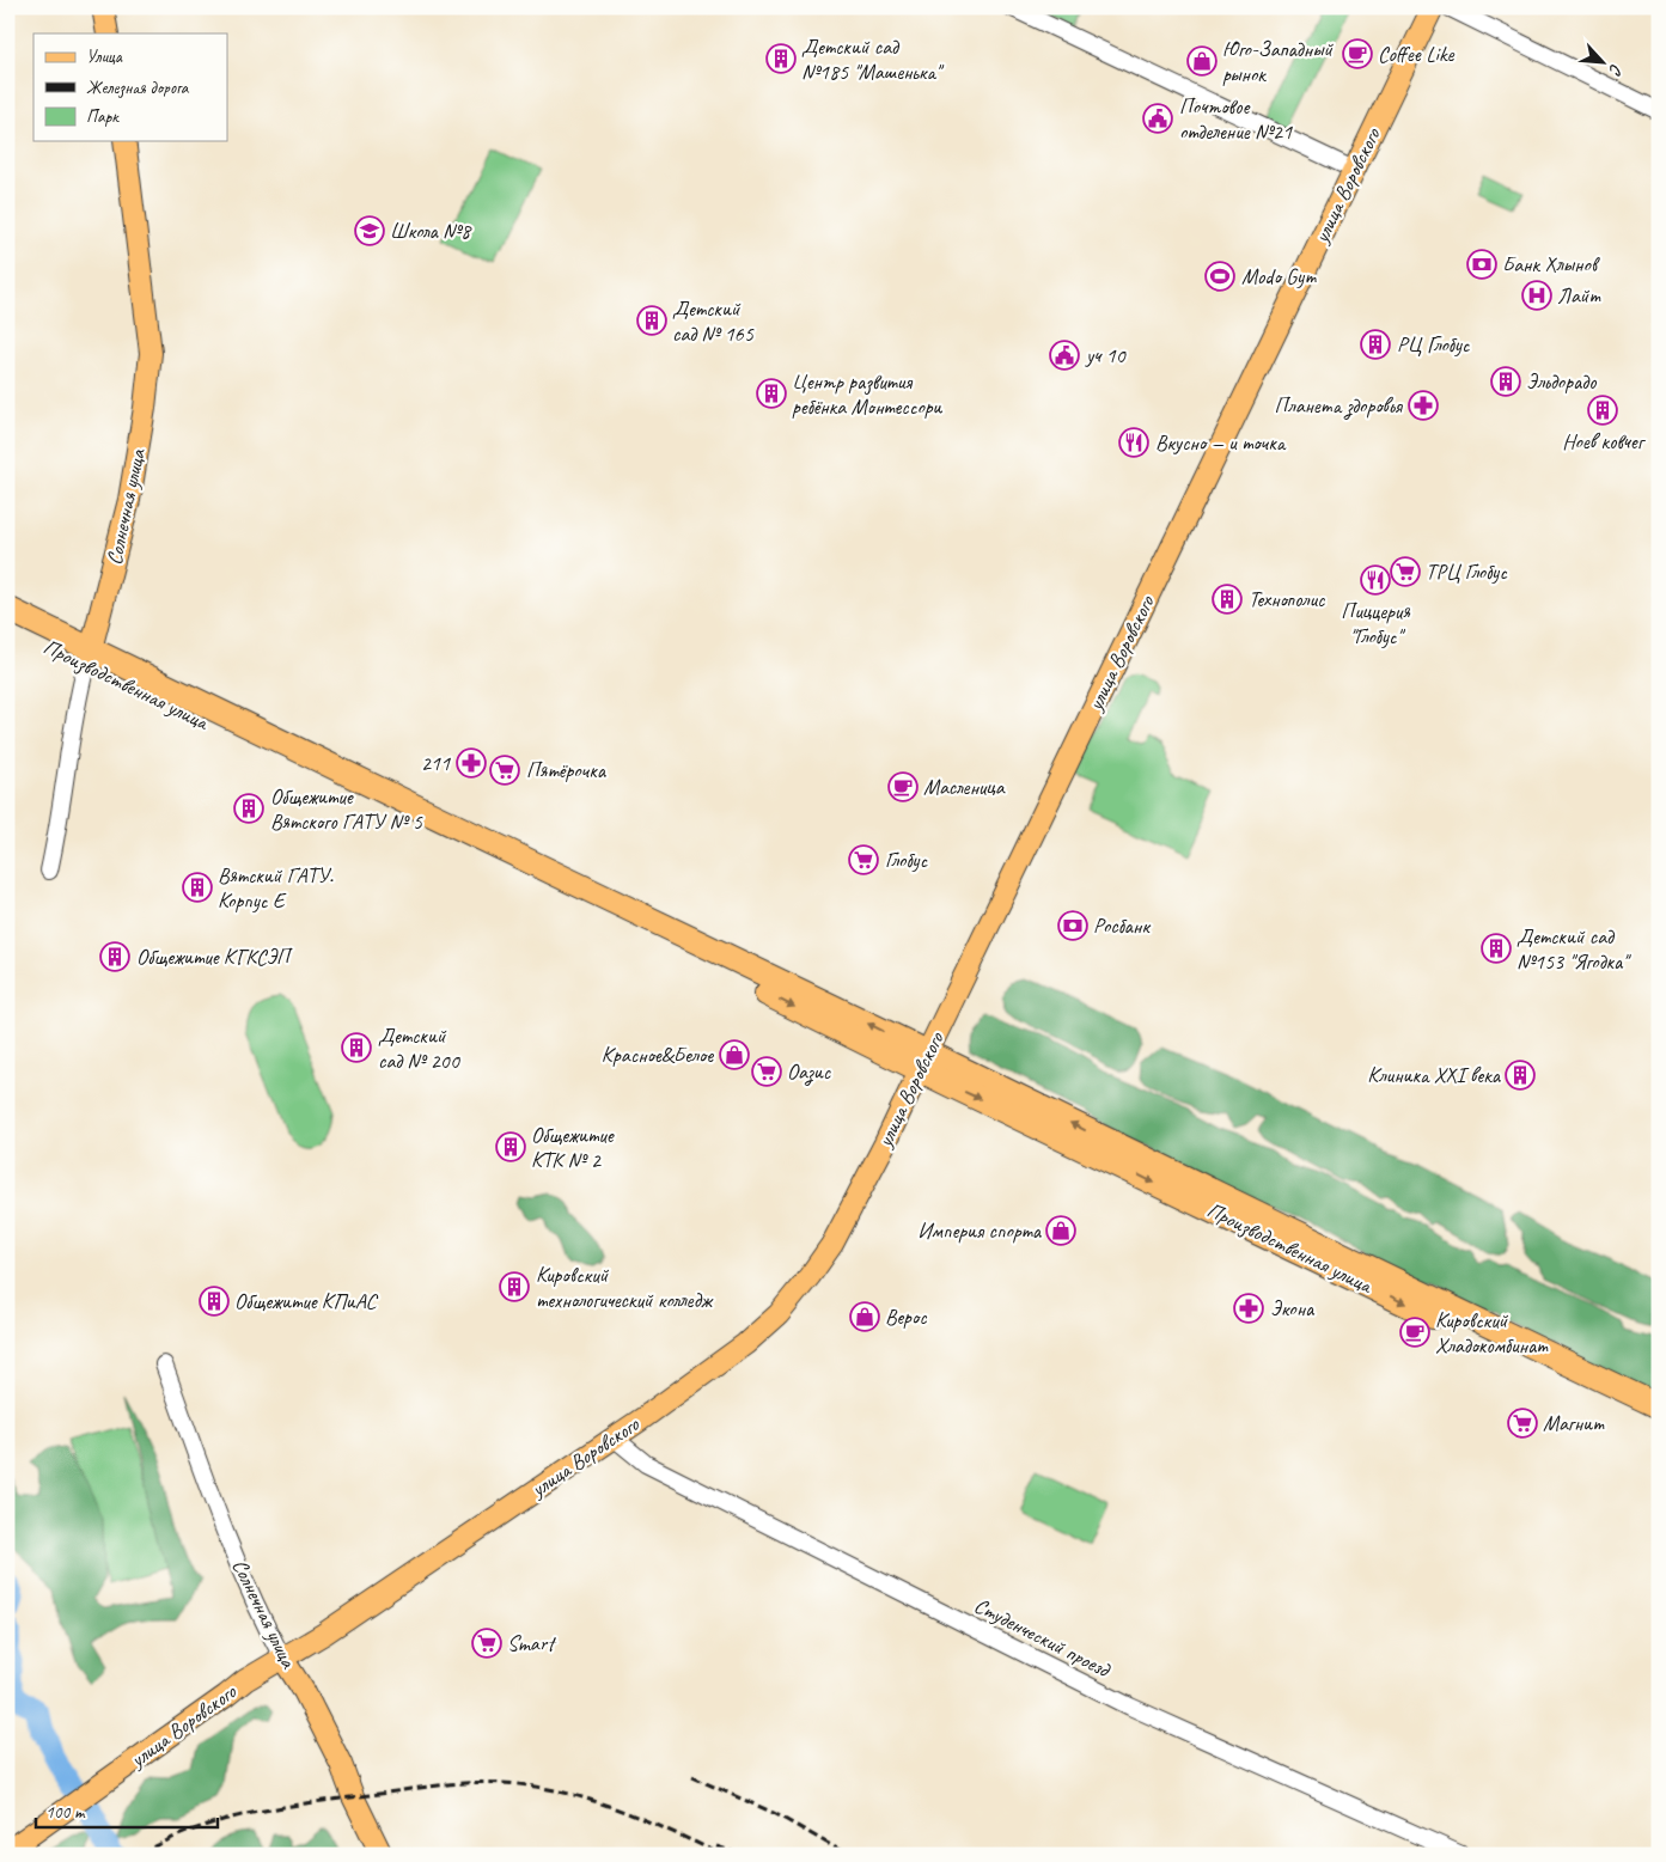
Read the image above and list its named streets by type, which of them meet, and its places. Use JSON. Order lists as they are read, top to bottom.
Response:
{
  "streets": {
    "highway": ["Производственная улица"],
    "main road": ["улица Воровского", "Солнечная улица"],
    "street": ["Студенческий проезд"]
  },
  "crossings": [
    ["улица Воровского", "Солнечная улица"],
    ["улица Воровского", "Производственная улица"],
    ["улица Воровского", "Студенческий проезд"],
    ["Солнечная улица", "Производственная улица"]
  ],
  "places": {
    "cafe": ["Coffee Like", "Масленица", "Кировский Хладокомбинат"],
    "building": [
      "Детский сад №185 \"Машенька\"",
      "Детский сад № 165",
      "РЦ Глобус",
      "Эльдорадо",
      "Центр развития ребёнка Монтессори",
      "Ноев ковчег",
      "Технополис",
      "Общежитие Вятского ГАТУ № 5",
      "Вятский ГАТУ. Корпус Е",
      "Детский сад №153 \"Ягодка\"",
      "Общежитие КГКСЭП",
      "Детский сад № 200",
      "Клиника XXI века",
      "Общежитие КТК № 2",
      "Кировский технологический колледж",
      "Общежитие КПиАС"
    ],
    "shop": [
      "Юго-Западный рынок",
      "Красное&Белое",
      "Империя спорта",
      "Верос"
    ],
    "public building": ["Почтовое отделение №21", "уч 10"],
    "school or university": ["Школа №8"],
    "bank": ["Банк Хлынов", "Росбанк"],
    "sports": ["Modo Gym"],
    "hospital": ["Лайт"],
    "pharmacy": ["Планета здоровья", "211", "Экона"],
    "restaurant": ["Вкусно — и точка", "Пиццерия \"Глобус\""],
    "supermarket": [
      "ТРЦ Глобус",
      "Пятёрочка",
      "Глобус",
      "Оазис",
      "Магнит",
      "Smart"
    ]
  },
  "legend": ["Улица", "Железная дорога", "Парк"],
  "scale_bar": "100 m",
  "north": "bottom right"
}
